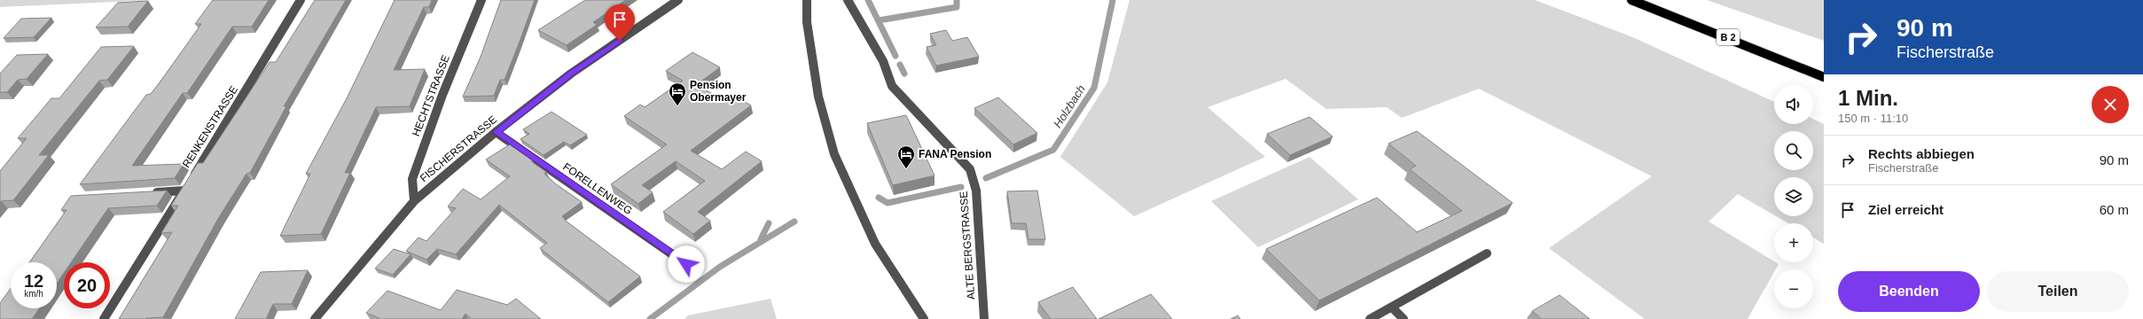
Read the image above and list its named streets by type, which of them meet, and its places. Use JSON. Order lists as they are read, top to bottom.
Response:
{
  "streets": {
    "main road": ["B 2"],
    "street": [
      "HECHTSTRASSE",
      "RENKENSTRASSE",
      "FISCHERSTRASSE",
      "FORELLENWEG",
      "ALTE BERGSTRASSE"
    ]
  },
  "crossings": [
    ["HECHTSTRASSE", "FISCHERSTRASSE"],
    ["FISCHERSTRASSE", "FORELLENWEG"]
  ],
  "water": ["Holzbach"],
  "places": {
    "hotel": ["Pension Obermayer", "FANA Pension"]
  },
  "page": {
    "turn": ["90 m", "Fischerstraße"],
    "heading": ["1 Min.", "150 m · 11:10"],
    "map_buttons": ["+", "−"],
    "list": [
      {
        "name": "Rechts abbiegen",
        "note": "Fischerstraße",
        "value": "90 m"
      },
      {
        "name": "Ziel erreicht",
        "value": "60 m"
      }
    ],
    "speed": "12 km/h",
    "limit": "20",
    "buttons": ["Beenden", "Teilen"]
  }
}
